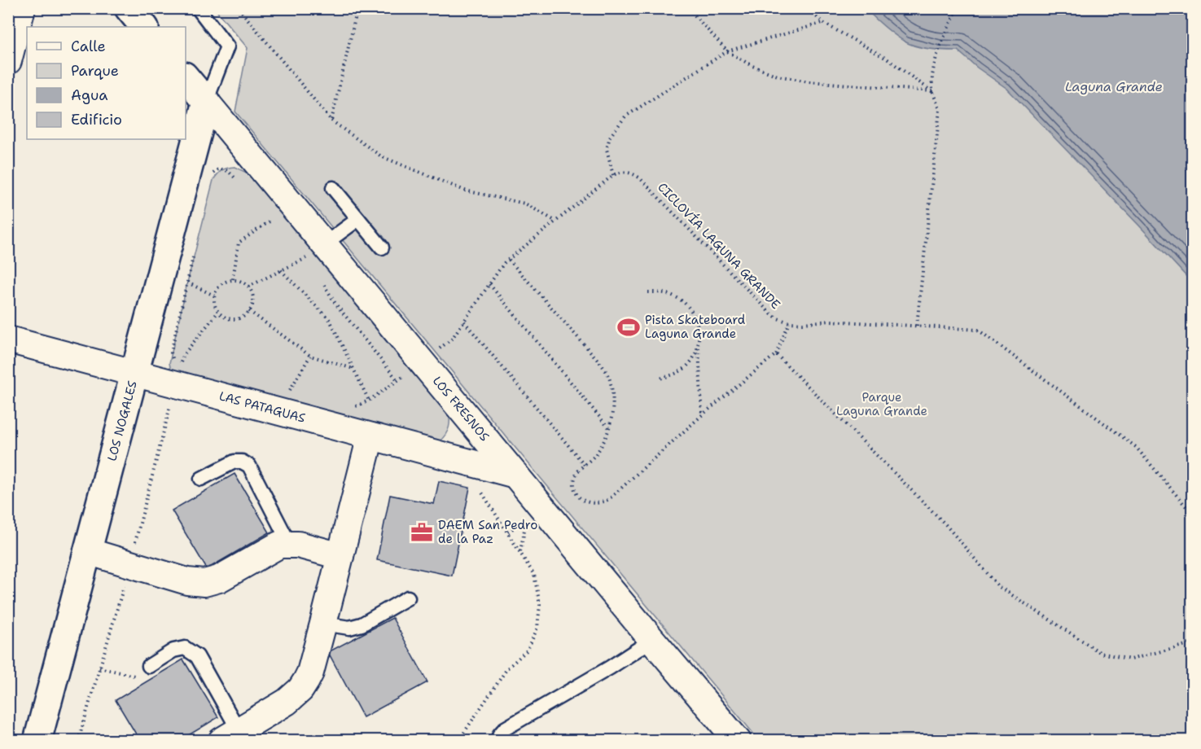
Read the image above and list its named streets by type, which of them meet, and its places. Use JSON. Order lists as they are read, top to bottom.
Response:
{
  "streets": {
    "street": ["LAS PATAGUAS", "LOS FRESNOS", "LOS NOGALES"],
    "path": ["CICLOVÍA LAGUNA GRANDE"]
  },
  "crossings": [
    ["LAS PATAGUAS", "LOS FRESNOS"],
    ["LAS PATAGUAS", "LOS NOGALES"],
    ["LOS FRESNOS", "LOS NOGALES"]
  ],
  "water": ["Laguna Grande"],
  "parks": ["Parque Laguna Grande"],
  "places": {
    "sports": ["Pista Skateboard Laguna Grande"],
    "office": ["DAEM San Pedro de la Paz"]
  },
  "legend": [
    "Calle",
    "Parque",
    "Agua",
    "Edificio"
  ]
}
